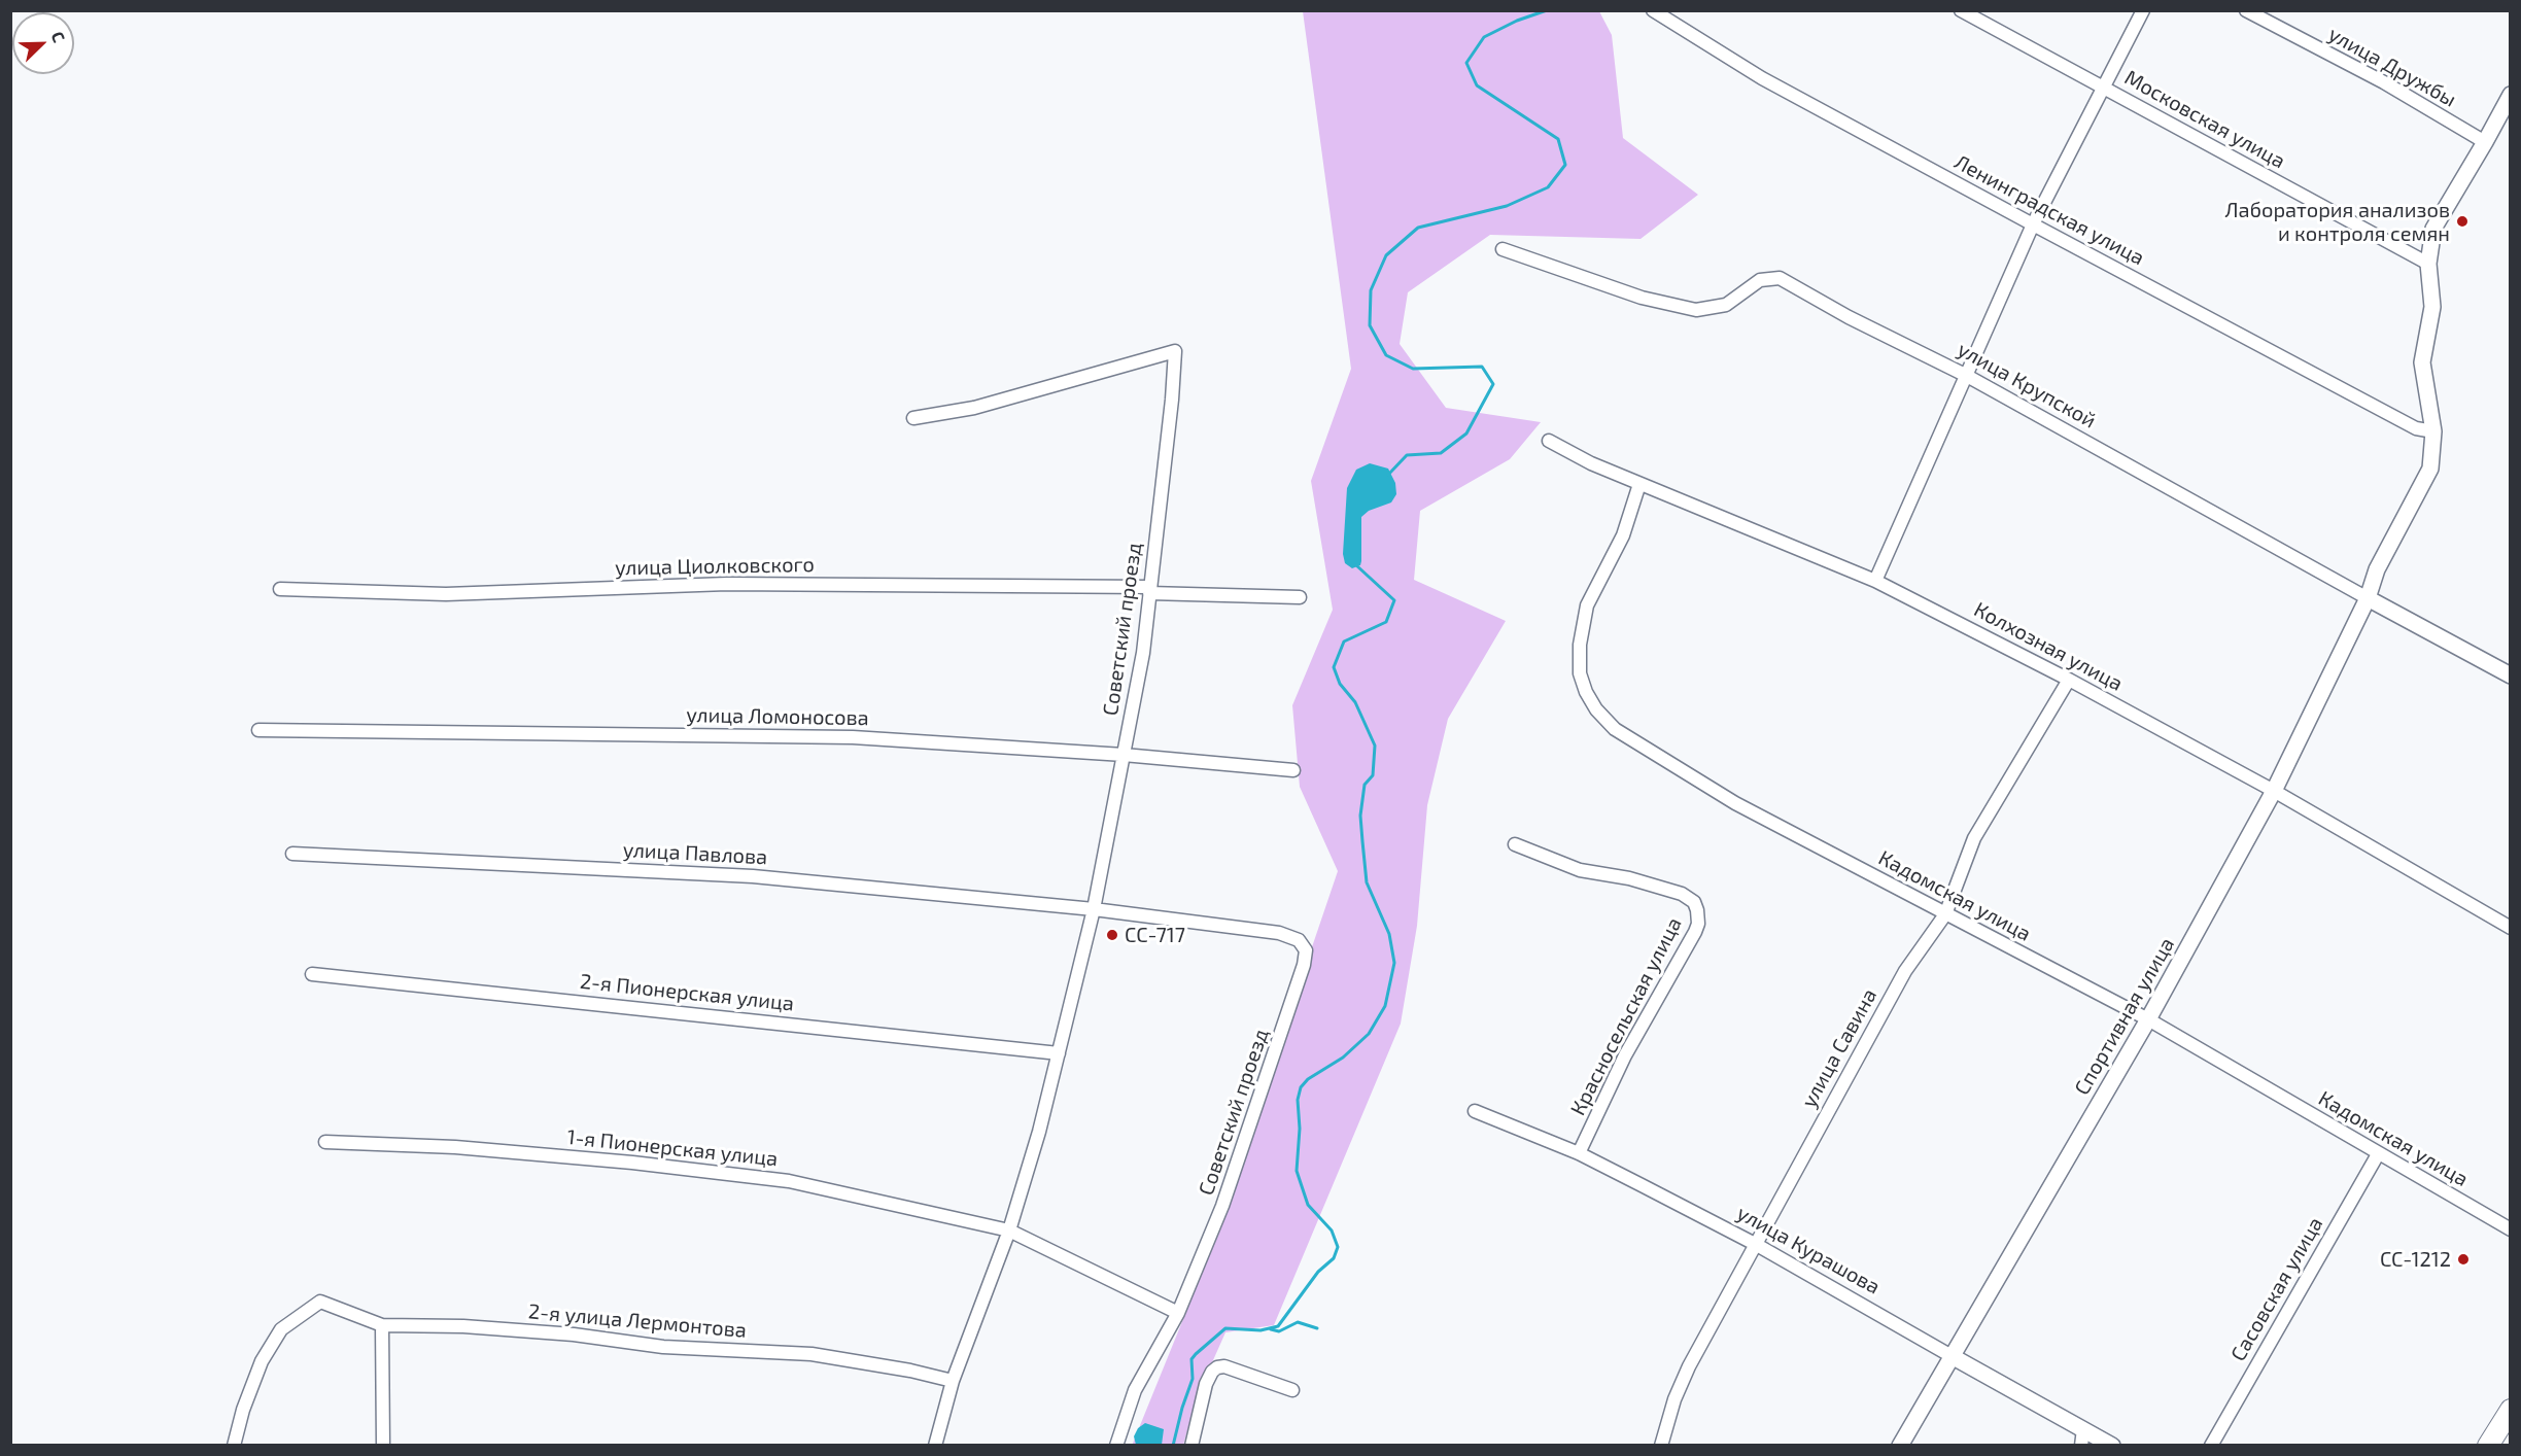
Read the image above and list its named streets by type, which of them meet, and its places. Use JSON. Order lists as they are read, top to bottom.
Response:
{
  "streets": {
    "street": [
      "улица Дружбы",
      "Московская улица",
      "Ленинградская улица",
      "улица Крупской",
      "улица Циолковского",
      "Советский проезд",
      "Колхозная улица",
      "улица Ломоносова",
      "улица Павлова",
      "Кадомская улица",
      "2-я Пионерская улица",
      "Красносельская улица",
      "Спортивная улица",
      "улица Савина",
      "1-я Пионерская улица",
      "улица Курашова",
      "Сасовская улица",
      "2-я улица Лермонтова"
    ]
  },
  "crossings": [
    ["улица Дружбы", "Спортивная улица"],
    ["Московская улица", "Спортивная улица"],
    ["Ленинградская улица", "Спортивная улица"],
    ["улица Крупской", "Спортивная улица"],
    ["улица Циолковского", "Советский проезд"],
    ["Советский проезд", "улица Ломоносова"],
    ["Советский проезд", "улица Павлова"],
    ["Советский проезд", "2-я Пионерская улица"],
    ["Советский проезд", "1-я Пионерская улица"],
    ["Советский проезд", "2-я улица Лермонтова"],
    ["Колхозная улица", "Кадомская улица"],
    ["Колхозная улица", "Спортивная улица"],
    ["Колхозная улица", "улица Савина"],
    ["Кадомская улица", "Спортивная улица"],
    ["Кадомская улица", "улица Савина"],
    ["Кадомская улица", "Сасовская улица"],
    ["Красносельская улица", "улица Курашова"],
    ["Спортивная улица", "улица Курашова"],
    ["улица Савина", "улица Курашова"]
  ],
  "places": ["Лаборатория анализов и контроля семян", "СС-717", "СС-1212"],
  "north": "top right"
}
